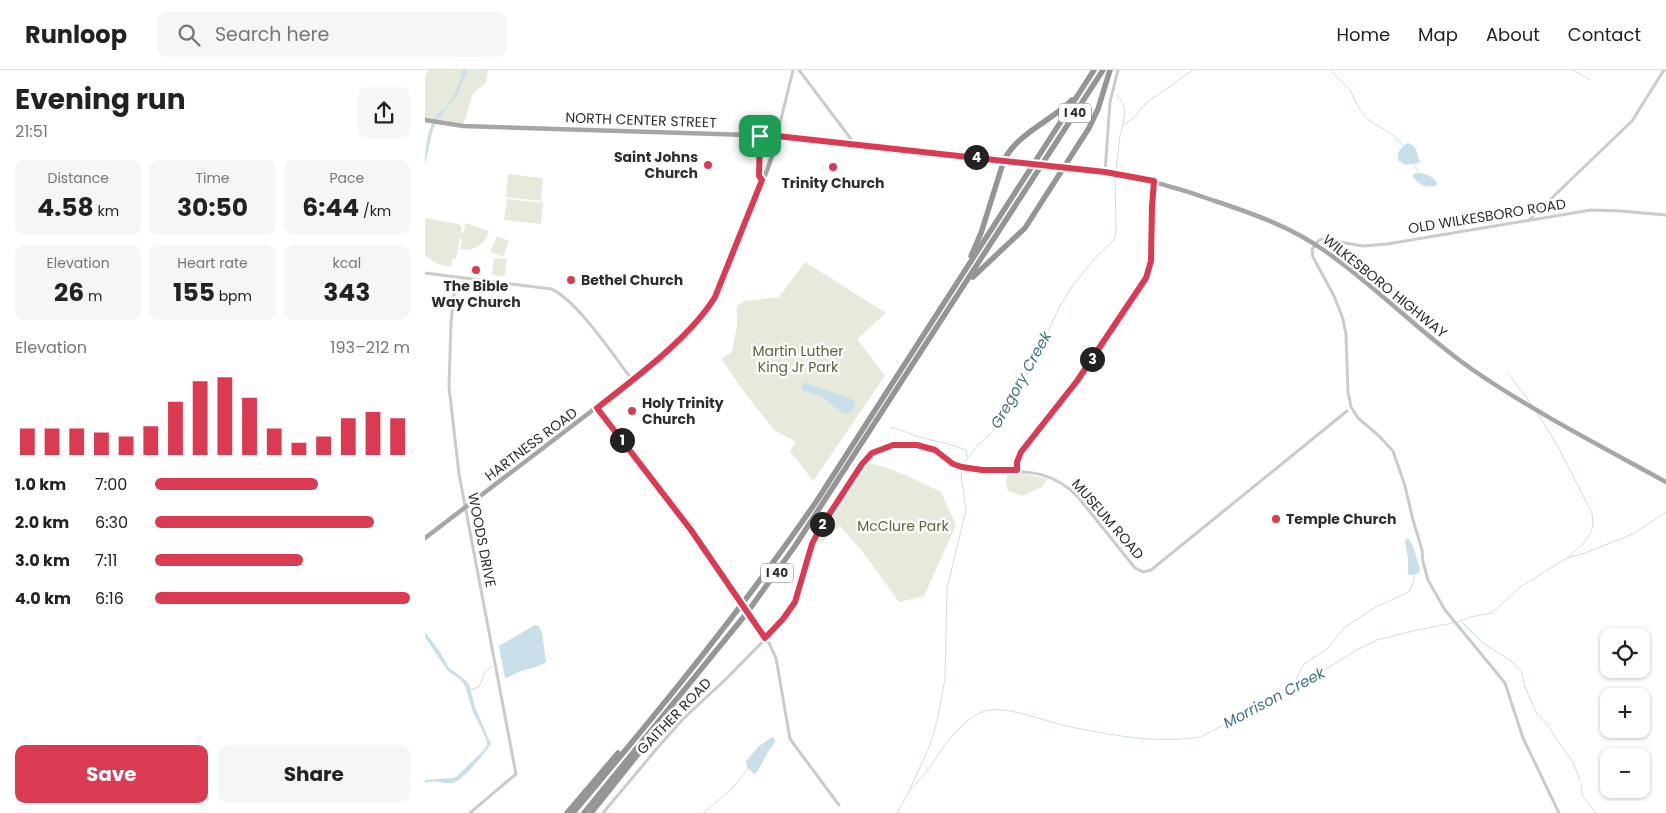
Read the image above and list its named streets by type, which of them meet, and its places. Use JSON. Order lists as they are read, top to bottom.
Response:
{
  "streets": {
    "highway": ["I 40"],
    "main road": ["NORTH CENTER STREET", "WILKESBORO HIGHWAY", "HARTNESS ROAD"],
    "street": [
      "OLD WILKESBORO ROAD",
      "MUSEUM ROAD",
      "WOODS DRIVE",
      "GAITHER ROAD"
    ]
  },
  "crossings": [
    ["NORTH CENTER STREET", "WILKESBORO HIGHWAY"],
    ["NORTH CENTER STREET", "HARTNESS ROAD"],
    ["OLD WILKESBORO ROAD", "WILKESBORO HIGHWAY"],
    ["HARTNESS ROAD", "WOODS DRIVE"],
    ["MUSEUM ROAD", "GAITHER ROAD"]
  ],
  "water": ["Gregory Creek", "Morrison Creek"],
  "parks": ["Martin Luther King Jr Park", "McClure Park"],
  "places": [
    "Saint Johns Church",
    "Trinity Church",
    "The Bible Way Church",
    "Bethel Church",
    "Holy Trinity Church",
    "Temple Church"
  ],
  "page": {
    "header": "Runloop",
    "search": "Search here",
    "nav": [
      "Home",
      "Map",
      "About",
      "Contact"
    ],
    "heading": ["Evening run", "21:51"],
    "pins": [
      "4",
      "3",
      "1",
      "2"
    ],
    "stats": [
      ["Distance", "4.58 km"],
      ["Time", "30:50"],
      ["Pace", "6:44 /km"],
      ["Elevation", "26 m"],
      ["Heart rate", "155 bpm"],
      ["kcal", "343"]
    ],
    "chart": ["Elevation", "193–212 m"],
    "list": [
      {
        "name": "1.0 km",
        "note": "7:00"
      },
      {
        "name": "2.0 km",
        "note": "6:30"
      },
      {
        "name": "3.0 km",
        "note": "7:11"
      },
      {
        "name": "4.0 km",
        "note": "6:16"
      }
    ],
    "map_buttons": ["+", "−"],
    "buttons": ["Save", "Share"]
  }
}
